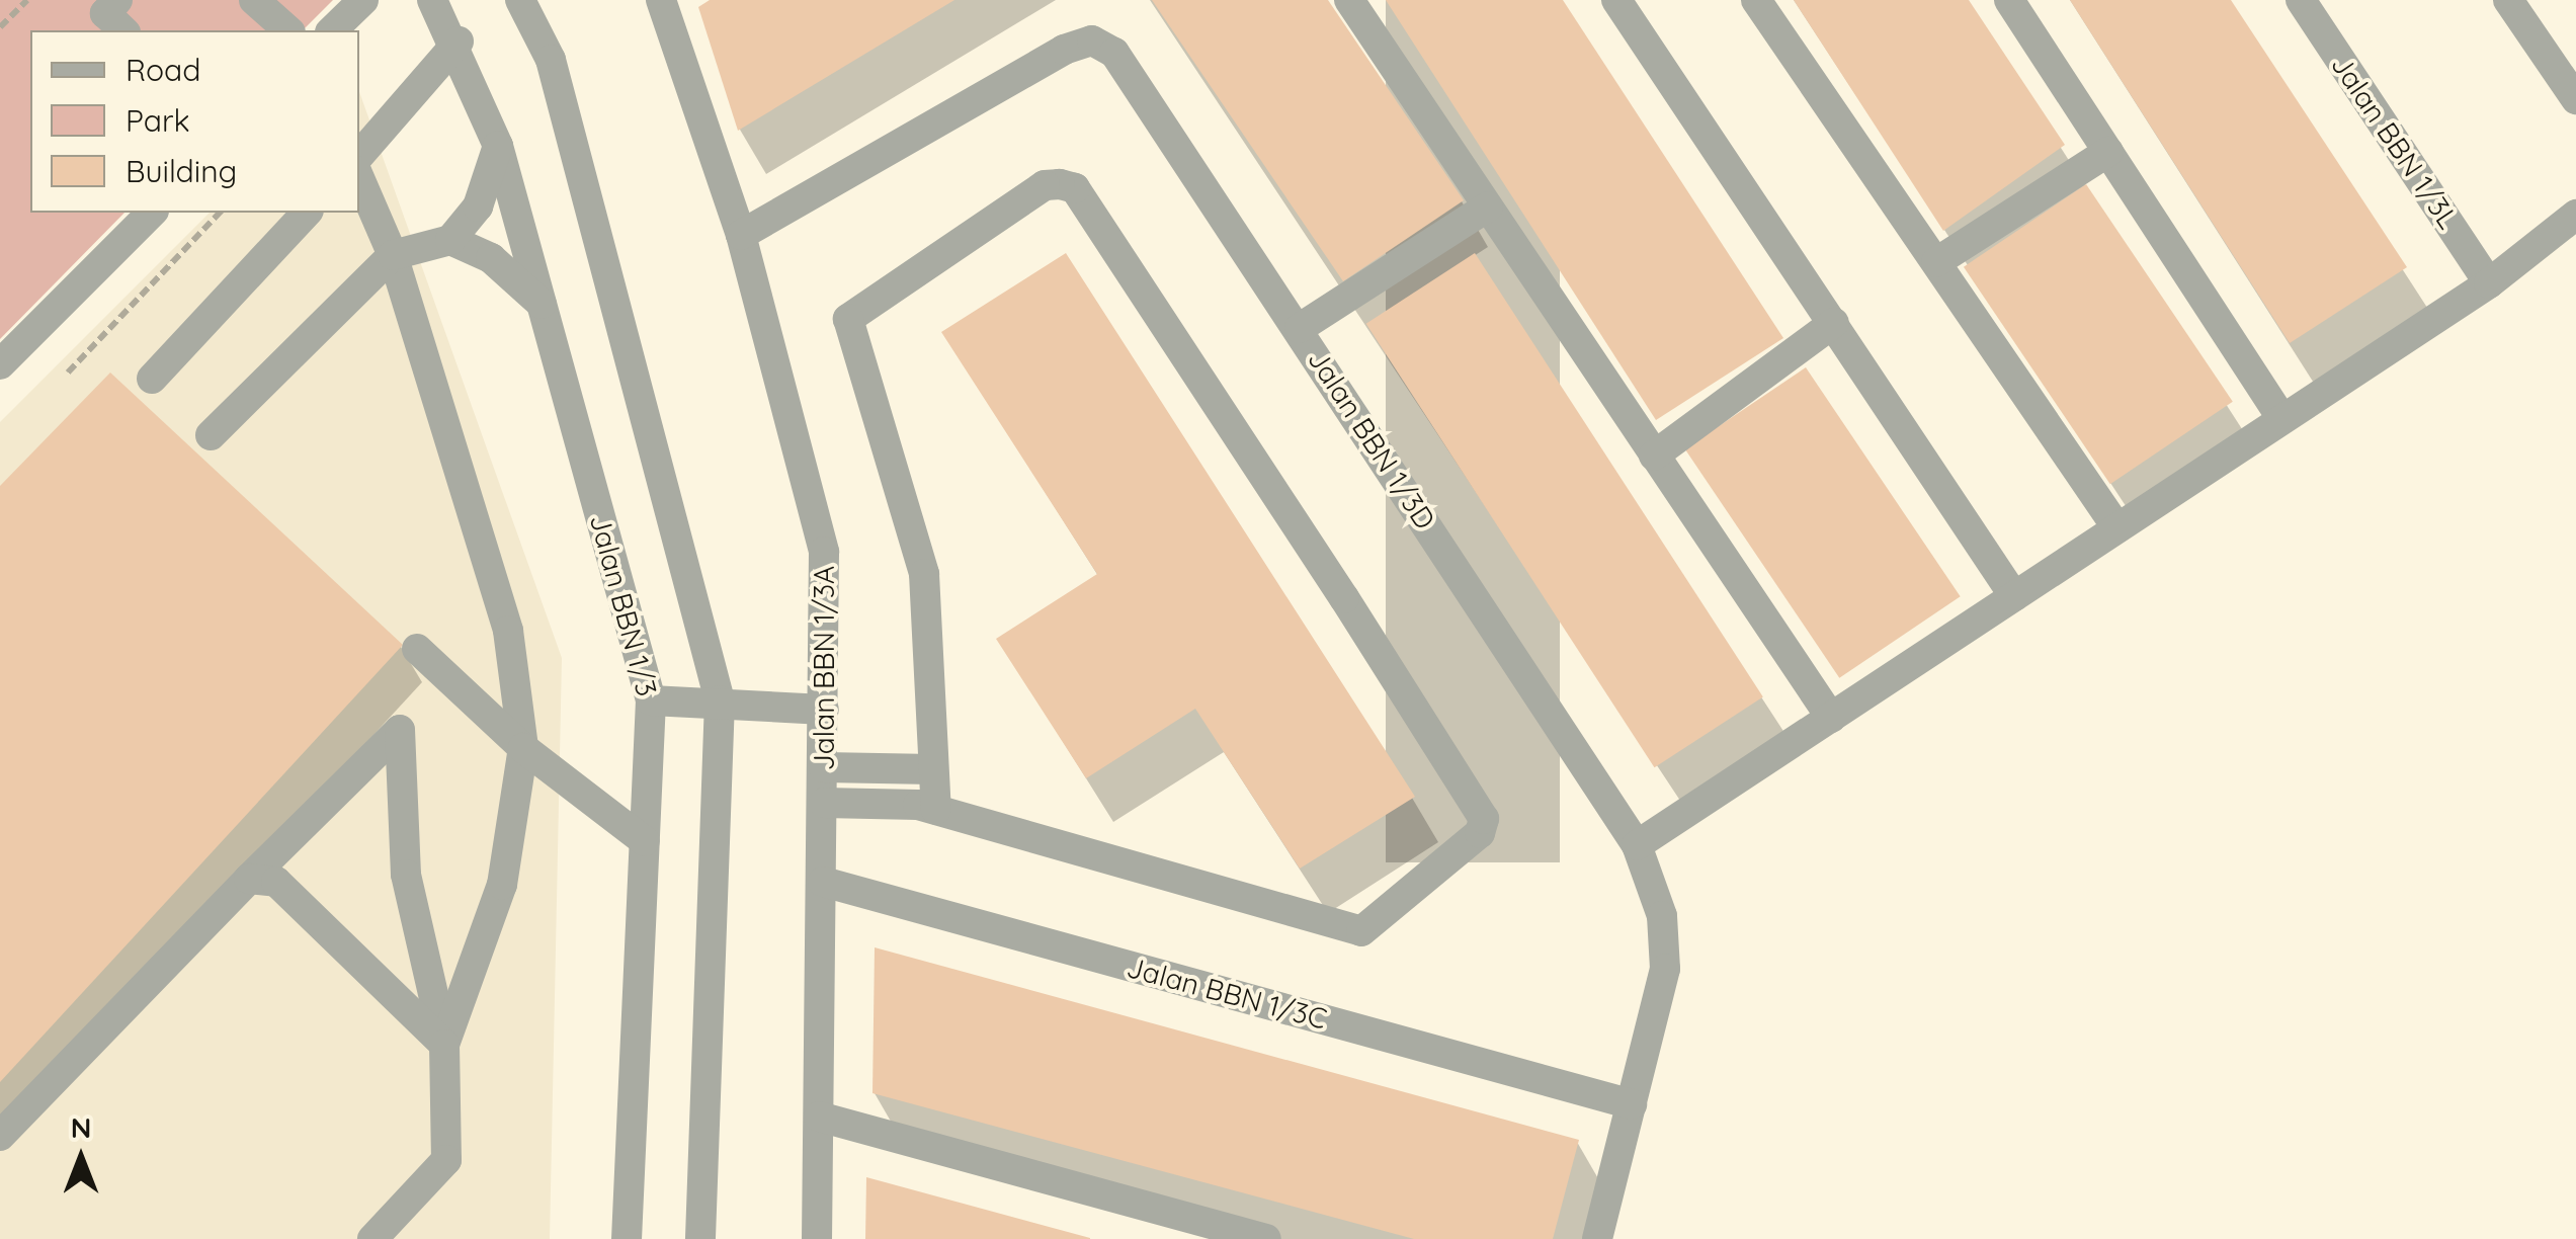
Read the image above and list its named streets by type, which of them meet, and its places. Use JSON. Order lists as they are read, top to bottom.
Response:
{
  "streets": {
    "street": [
      "Jalan BBN 1/3L",
      "Jalan BBN 1/3D",
      "Jalan BBN 1/3",
      "Jalan BBN 1/3A",
      "Jalan BBN 1/3C"
    ]
  },
  "crossings": [
    ["Jalan BBN 1/3D", "Jalan BBN 1/3A"],
    ["Jalan BBN 1/3D", "Jalan BBN 1/3C"],
    ["Jalan BBN 1/3A", "Jalan BBN 1/3C"]
  ],
  "legend": ["Road", "Park", "Building"],
  "north": "top"
}
